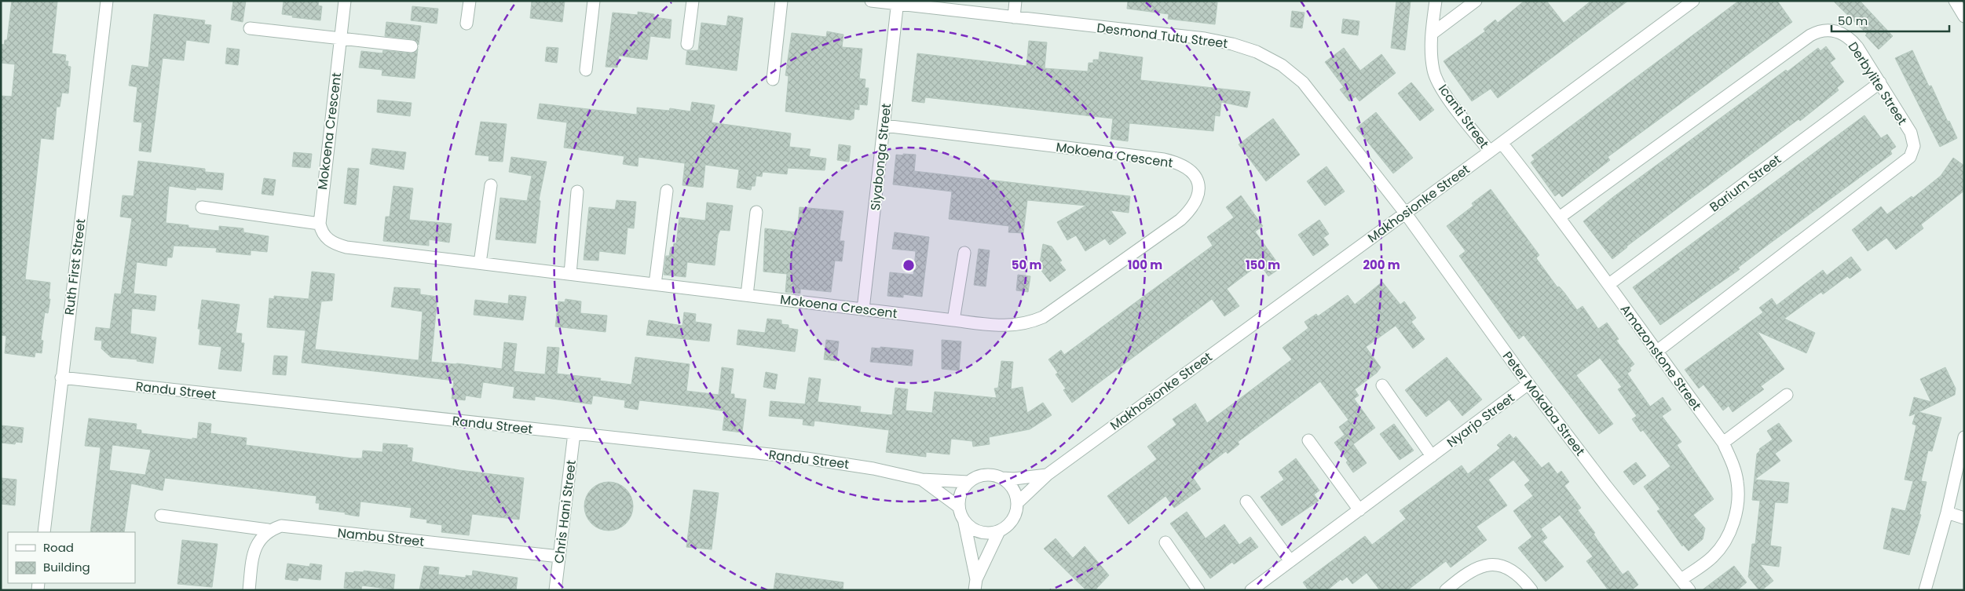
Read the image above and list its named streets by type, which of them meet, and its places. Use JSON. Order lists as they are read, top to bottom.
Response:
{
  "streets": {
    "street": [
      "Desmond Tutu Street",
      "Derbylite Street",
      "Icanti Street",
      "Mokoena Crescent",
      "Siyabonga Street",
      "Barium Street",
      "Makhosionke Street",
      "Ruth First Street",
      "Amazonstone Street",
      "Randu Street",
      "Peter Mokaba Street",
      "Nyarjo Street",
      "Chris Hani Street",
      "Nambu Street"
    ]
  },
  "crossings": [
    ["Desmond Tutu Street", "Siyabonga Street"],
    ["Desmond Tutu Street", "Makhosionke Street"],
    ["Desmond Tutu Street", "Peter Mokaba Street"],
    ["Derbylite Street", "Barium Street"],
    ["Derbylite Street", "Amazonstone Street"],
    ["Icanti Street", "Makhosionke Street"],
    ["Mokoena Crescent", "Siyabonga Street"],
    ["Barium Street", "Amazonstone Street"],
    ["Makhosionke Street", "Amazonstone Street"],
    ["Makhosionke Street", "Randu Street"],
    ["Makhosionke Street", "Peter Mokaba Street"],
    ["Ruth First Street", "Randu Street"],
    ["Amazonstone Street", "Peter Mokaba Street"],
    ["Randu Street", "Chris Hani Street"],
    ["Peter Mokaba Street", "Nyarjo Street"],
    ["Chris Hani Street", "Nambu Street"]
  ],
  "legend": ["Road", "Building"],
  "scale_bar": "50 m",
  "rings": [
    "50 m",
    "100 m",
    "150 m",
    "200 m"
  ]
}
